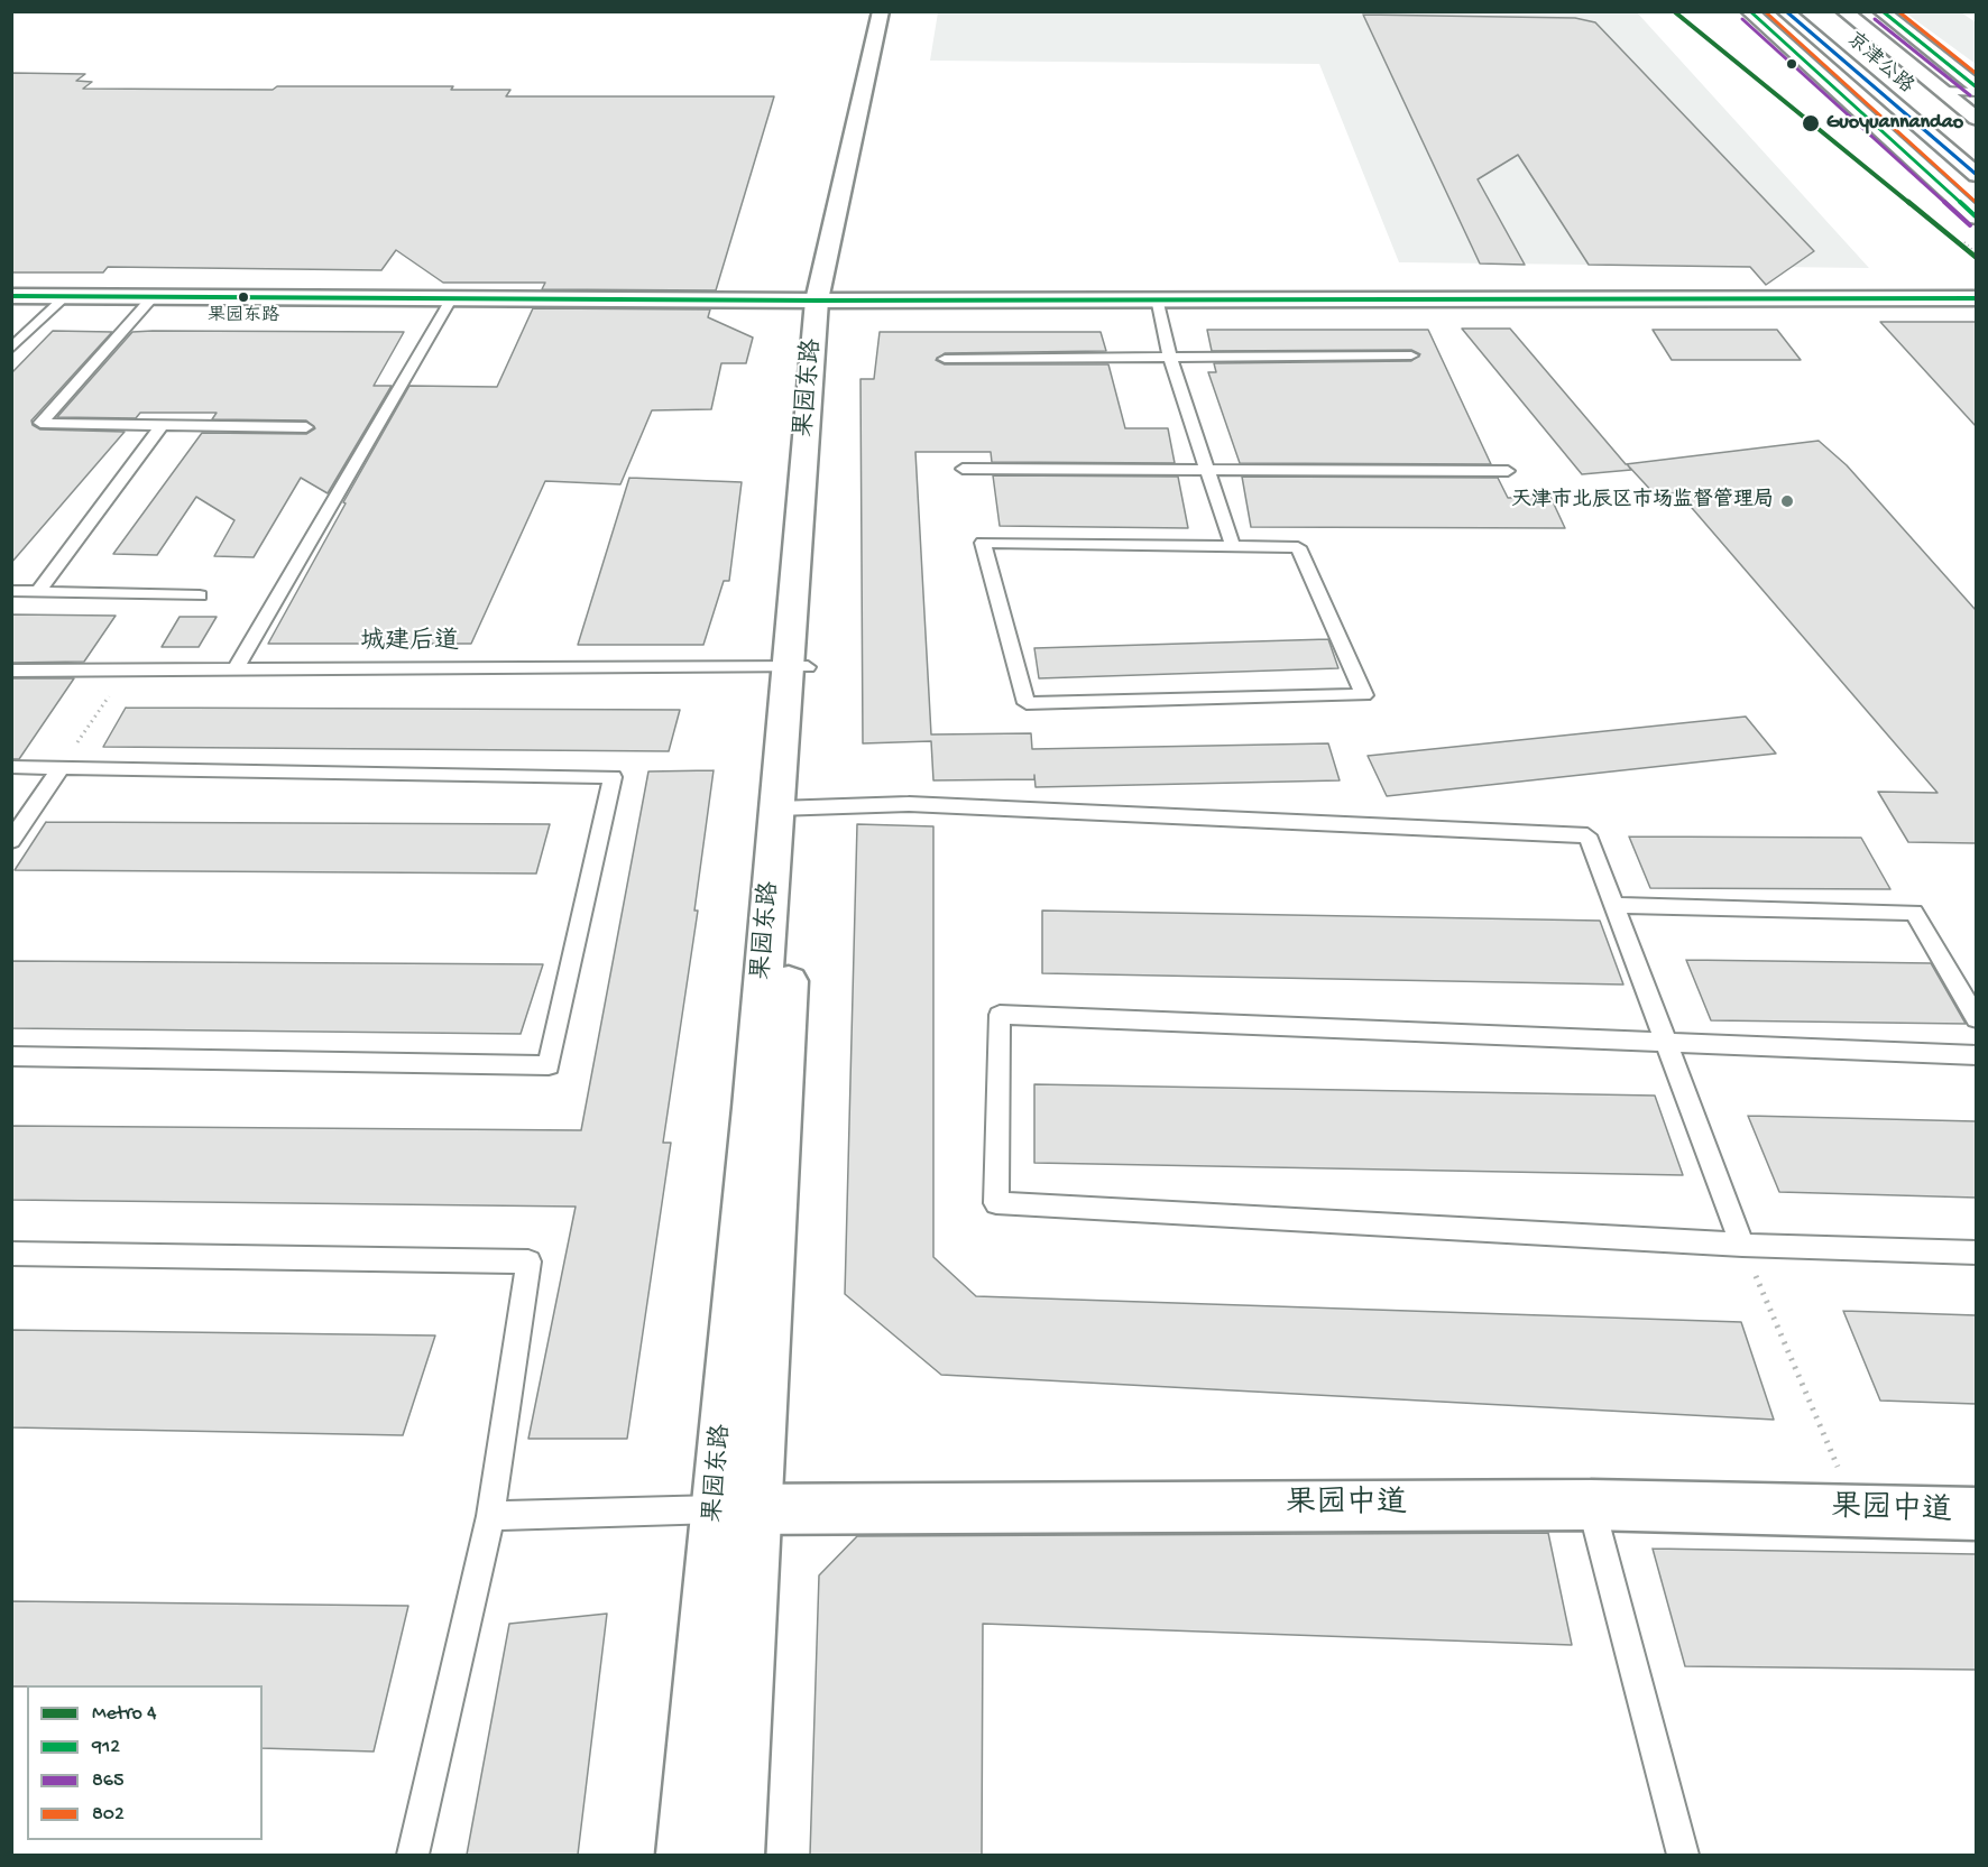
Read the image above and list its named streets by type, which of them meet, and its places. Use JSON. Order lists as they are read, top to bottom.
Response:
{
  "streets": {
    "main road": ["京津公路", "果园东路", "果园中道"],
    "lane": ["城建后道"]
  },
  "crossings": [
    ["果园东路", "城建后道"],
    ["果园东路", "果园中道"]
  ],
  "places": ["Guoyuannandao", "果园东路", "天津市北辰区市场监督管理局"],
  "lines": [
    "metro line 4",
    "transit line 912",
    "transit line 802",
    "transit line 865"
  ],
  "legend": [
    "Metro 4",
    "912",
    "865",
    "802"
  ]
}
